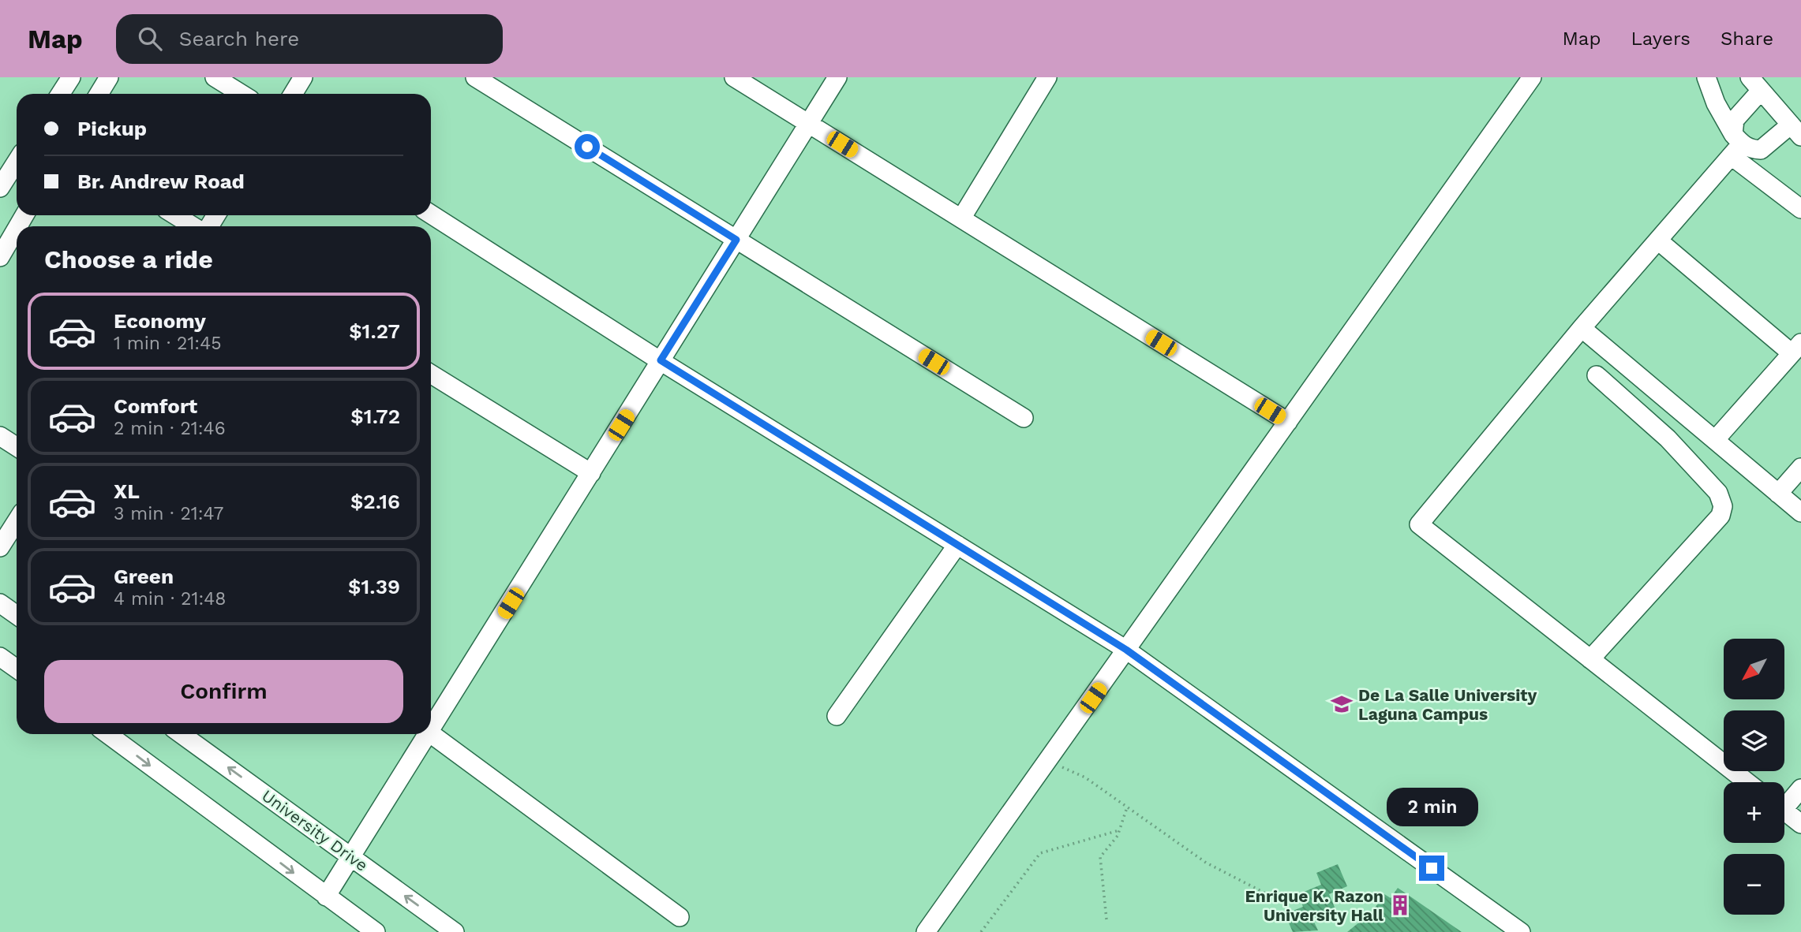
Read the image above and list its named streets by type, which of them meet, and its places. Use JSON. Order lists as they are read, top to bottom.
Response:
{
  "streets": {
    "street": ["University Drive"]
  },
  "places": {
    "school or university": ["De La Salle University Laguna Campus"],
    "building": ["Enrique K. Razon University Hall"]
  },
  "north": "bottom left",
  "page": {
    "header": "Map",
    "search": "Search here",
    "nav": ["Map", "Layers", "Share"],
    "banner": ["Pickup", "Br. Andrew Road"],
    "heading": "Choose a ride",
    "list": [
      {
        "name": "Economy",
        "note": "1 min · 21:45",
        "value": "$1.27"
      },
      {
        "name": "Comfort",
        "note": "2 min · 21:46",
        "value": "$1.72"
      },
      {
        "name": "XL",
        "note": "3 min · 21:47",
        "value": "$2.16"
      },
      {
        "name": "Green",
        "note": "4 min · 21:48",
        "value": "$1.39"
      }
    ],
    "map_buttons": ["+", "−"],
    "buttons": "Confirm",
    "bubble": "2 min"
  }
}
